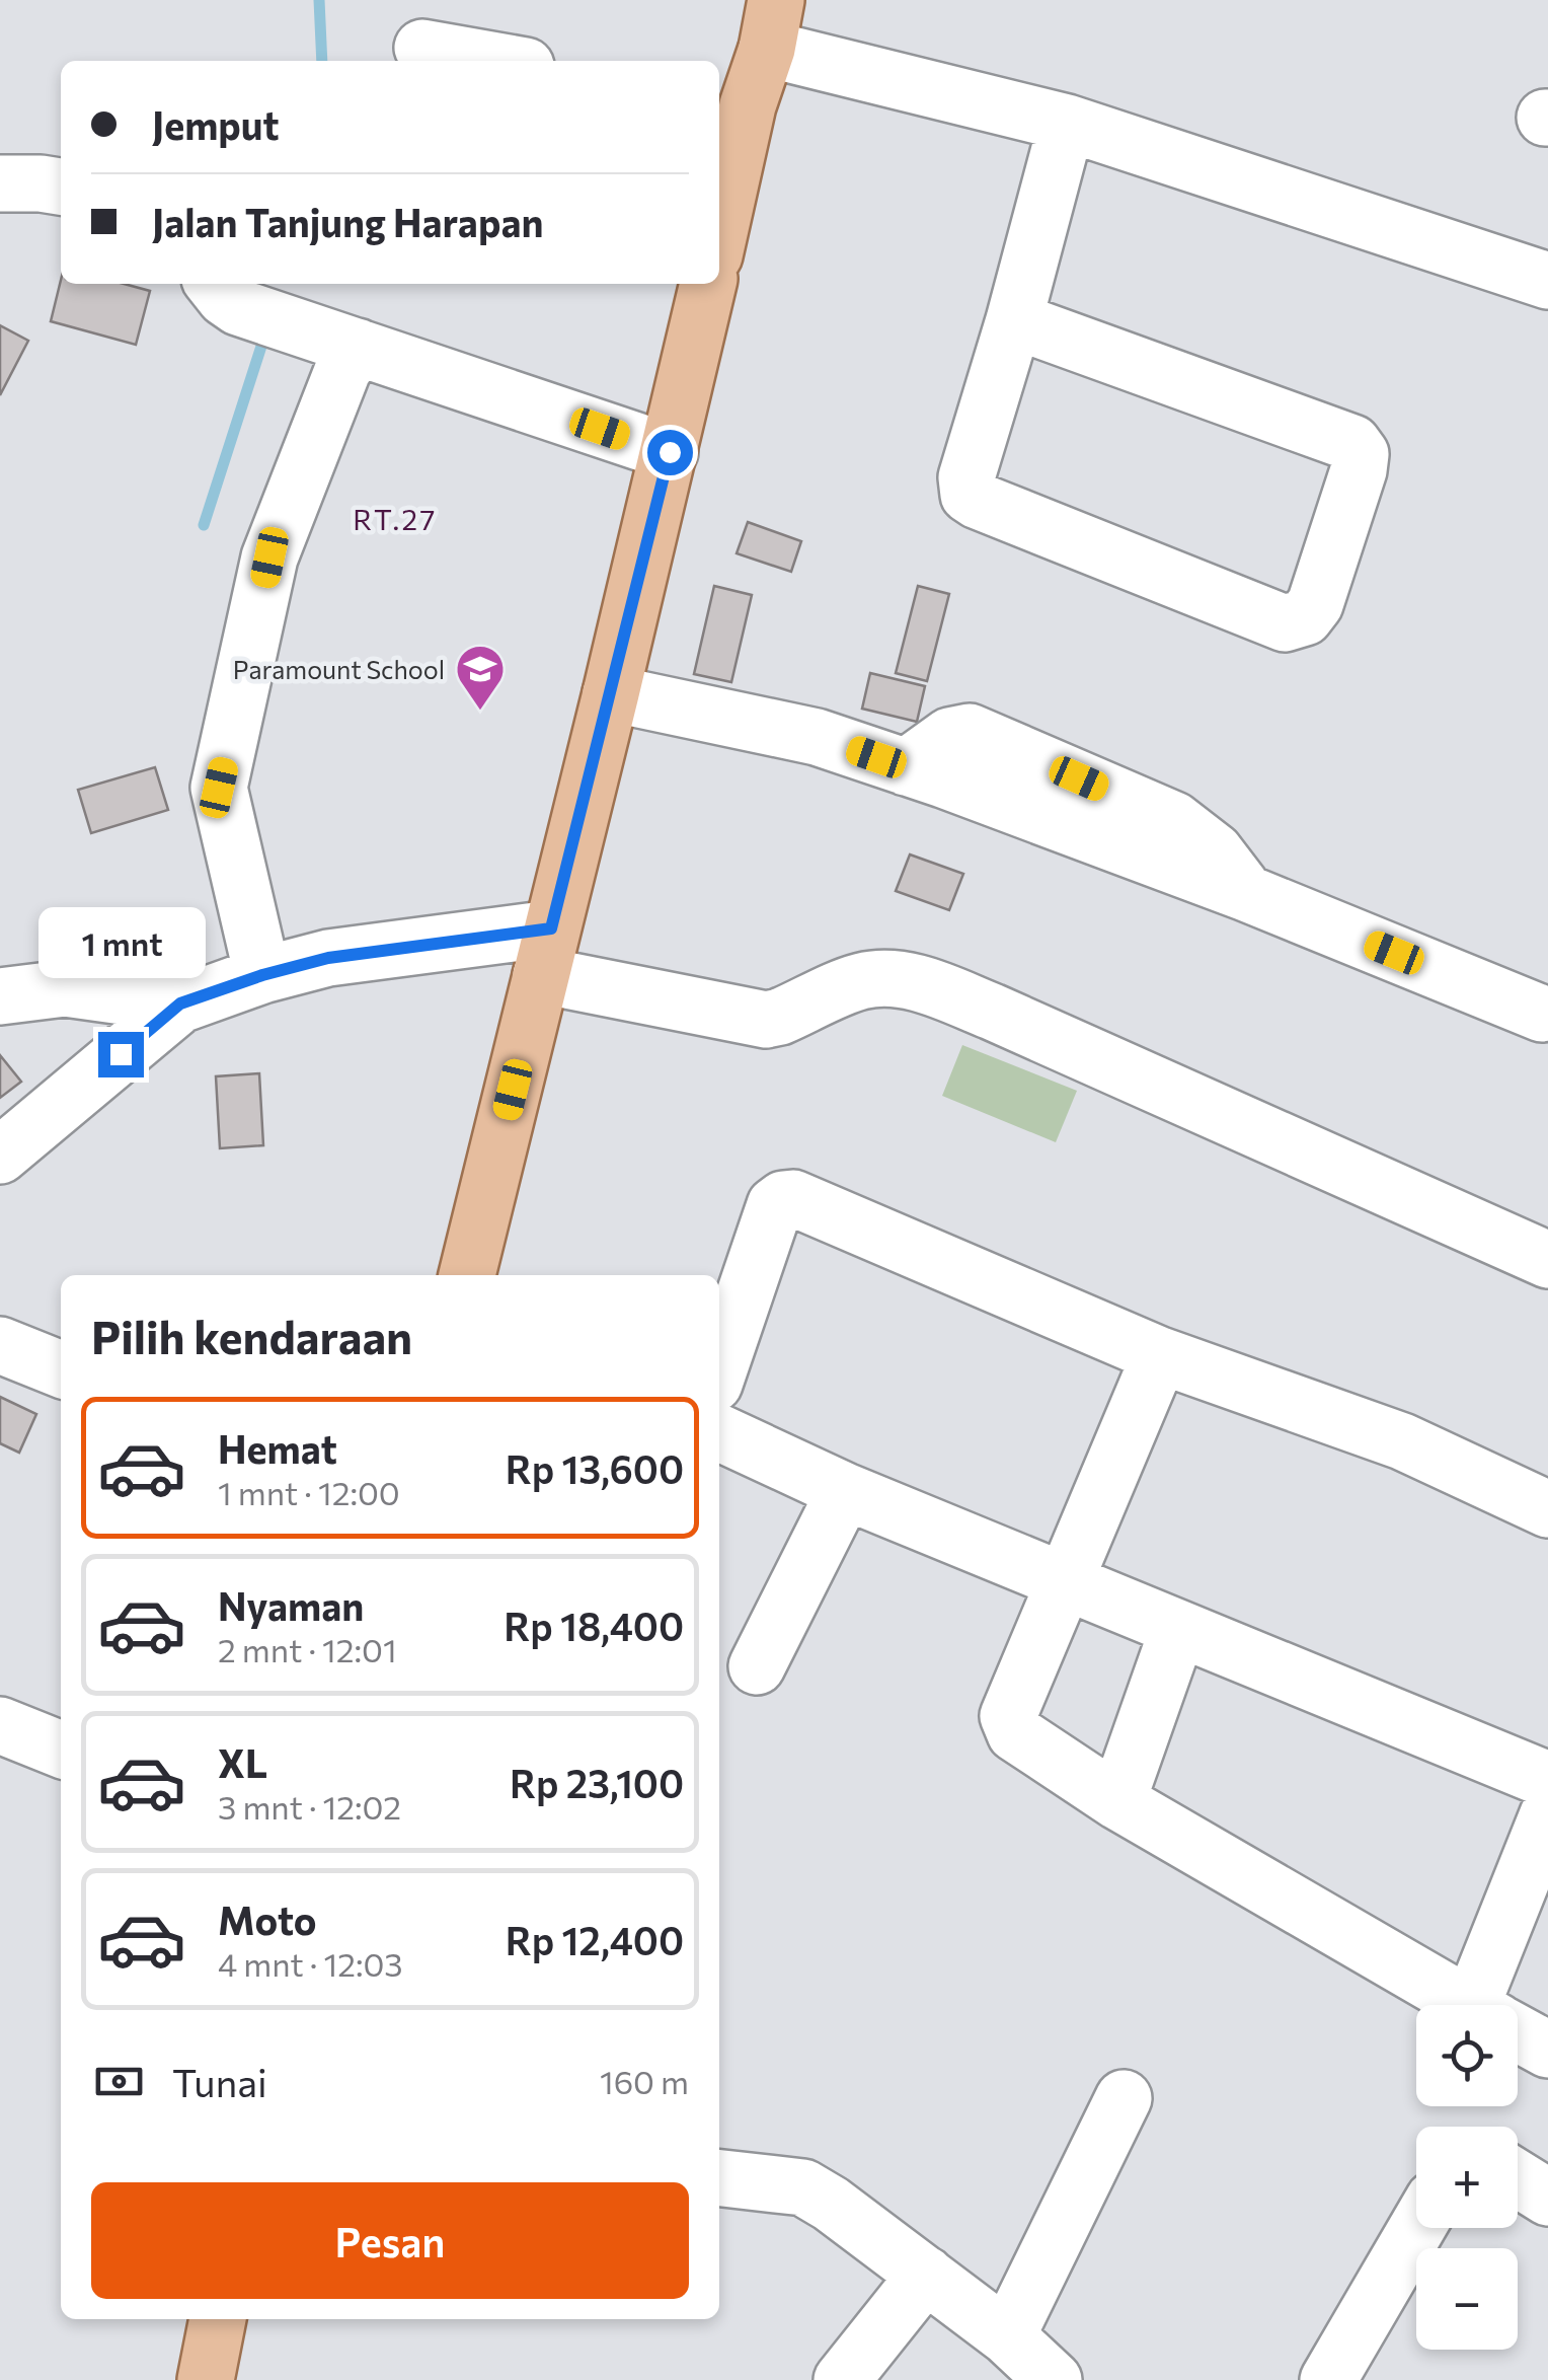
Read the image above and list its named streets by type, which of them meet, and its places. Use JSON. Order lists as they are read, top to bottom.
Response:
{
  "districts": ["RT.27"],
  "places": {
    "school or university": ["Paramount School"]
  },
  "page": {
    "banner": ["Jemput", "Jalan Tanjung Harapan"],
    "bubble": "1 mnt",
    "heading": "Pilih kendaraan",
    "list": [
      {
        "name": "Hemat",
        "note": "1 mnt · 12:00",
        "value": "Rp 13,600"
      },
      {
        "name": "Nyaman",
        "note": "2 mnt · 12:01",
        "value": "Rp 18,400"
      },
      {
        "name": "XL",
        "note": "3 mnt · 12:02",
        "value": "Rp 23,100"
      },
      {
        "name": "Moto",
        "note": "4 mnt · 12:03",
        "value": "Rp 12,400"
      }
    ],
    "map_buttons": ["+", "−"],
    "pay": ["Tunai", "160 m"],
    "buttons": "Pesan"
  }
}
